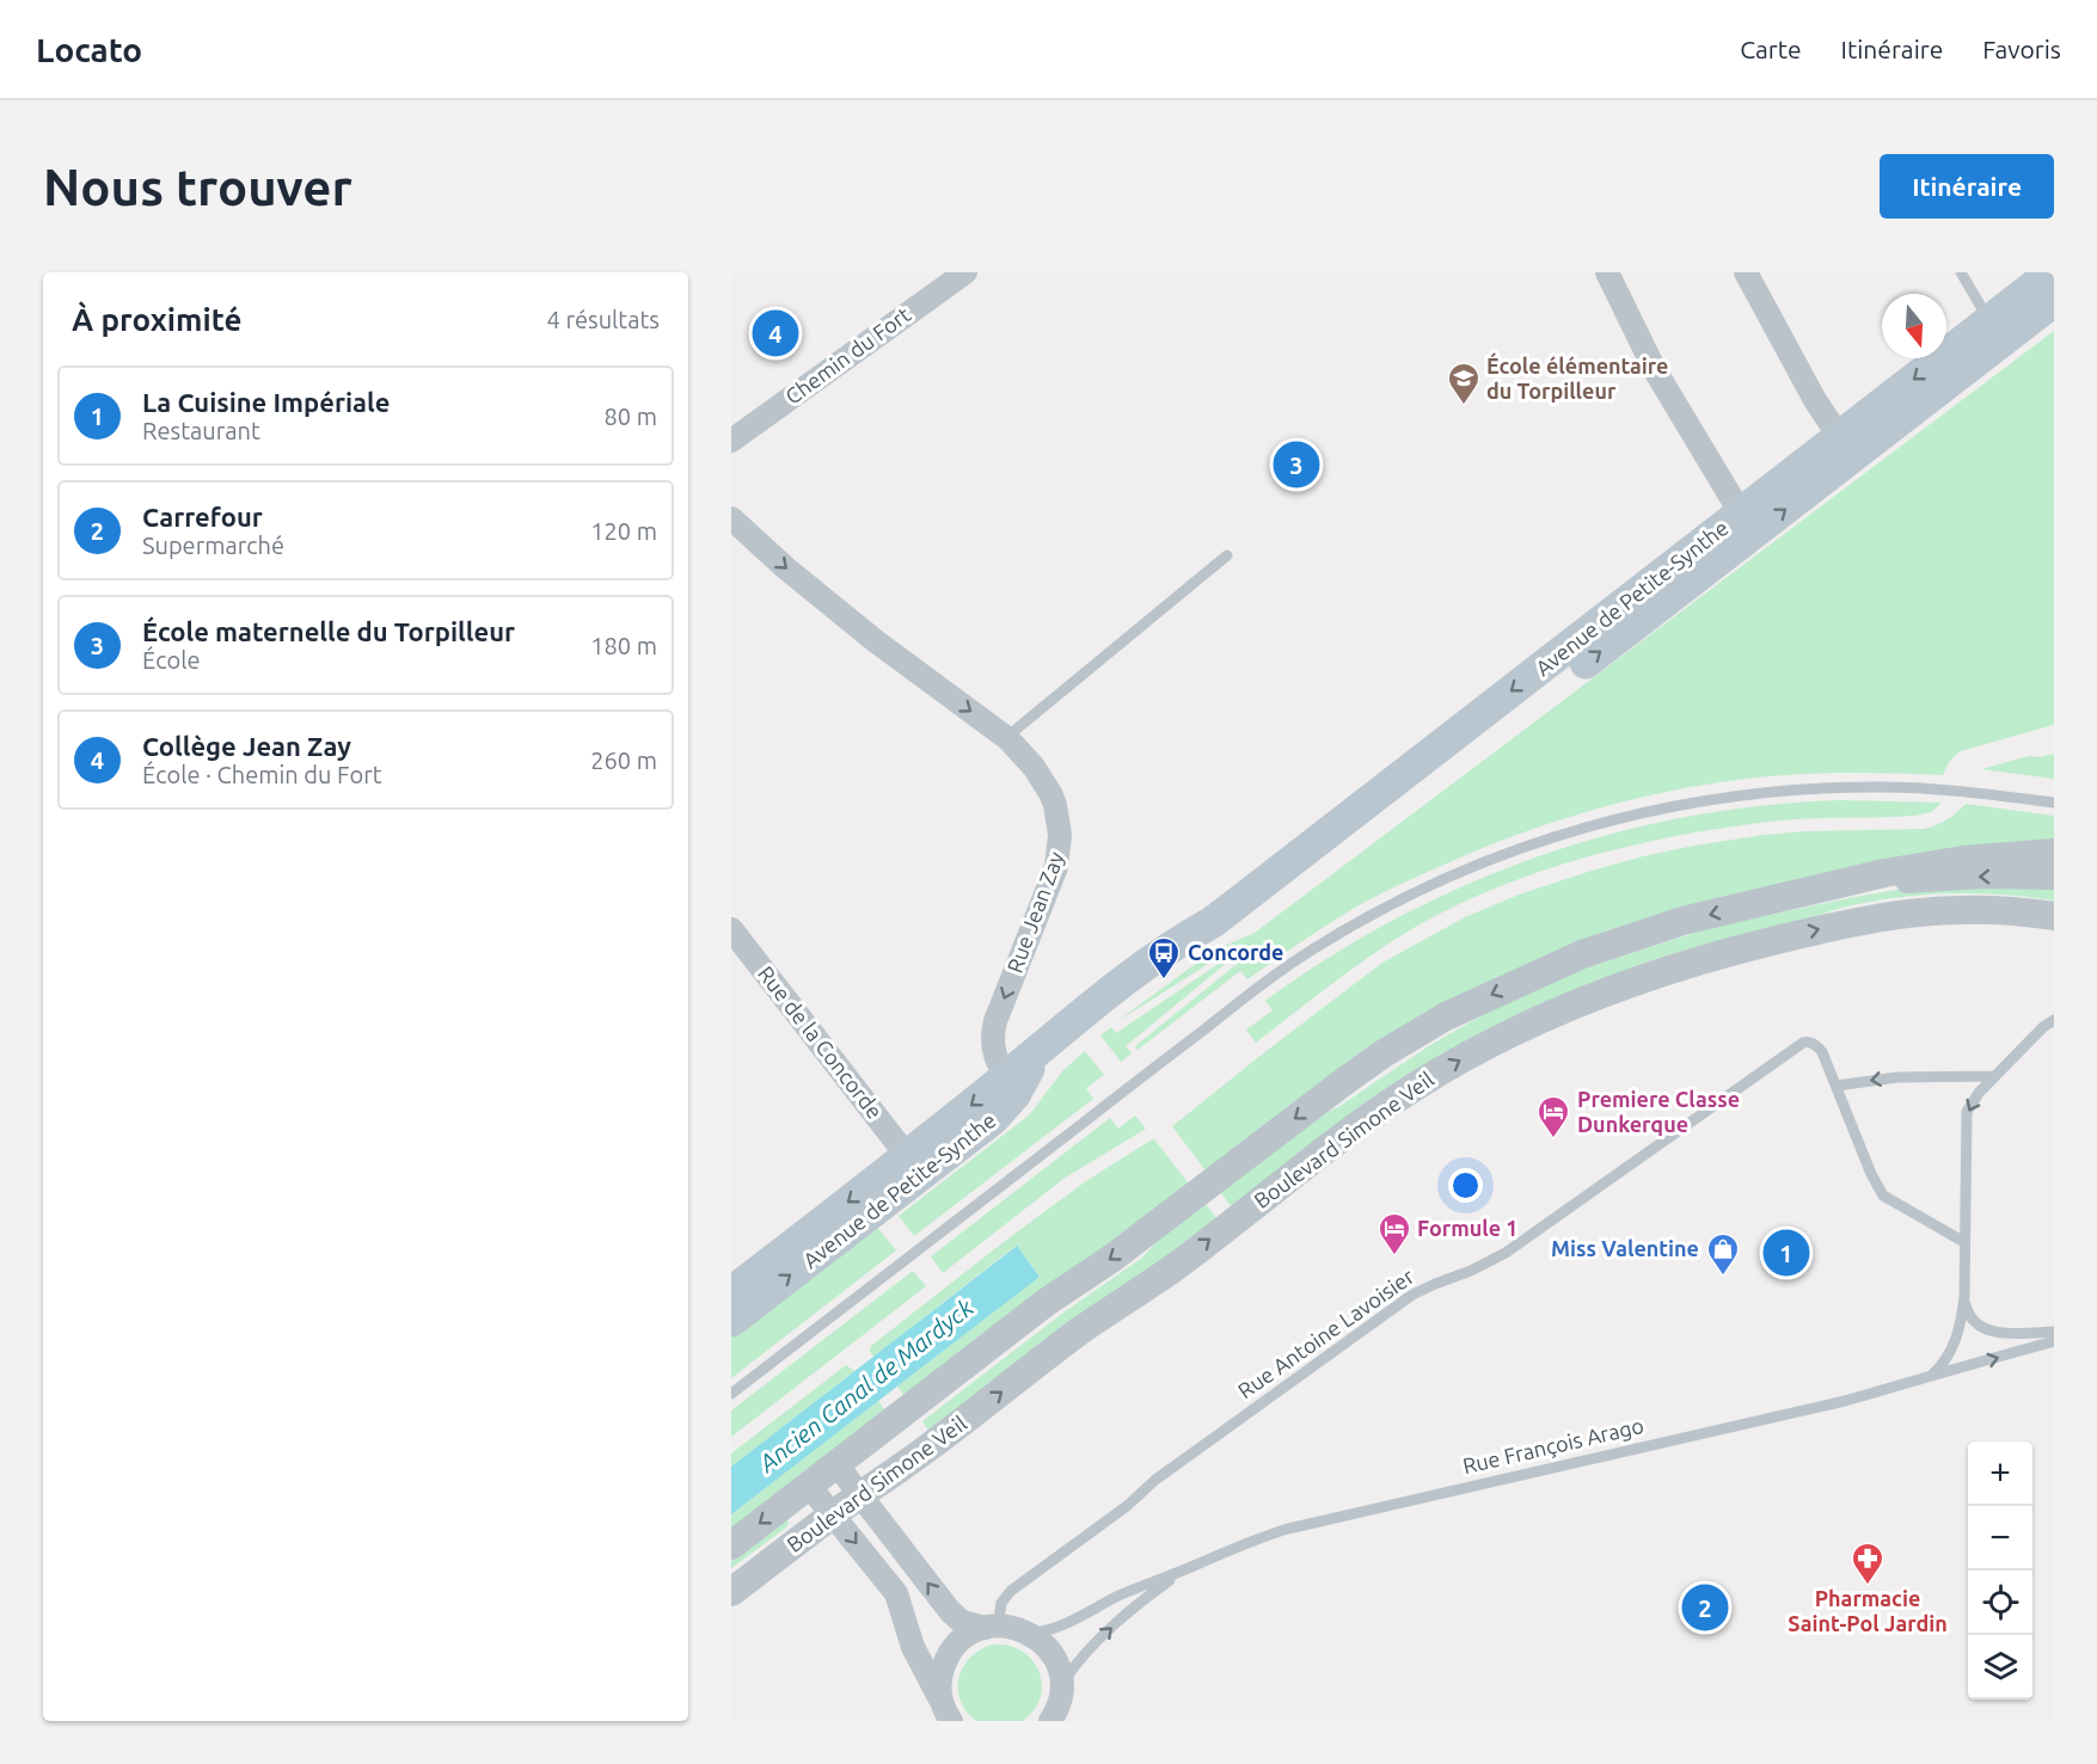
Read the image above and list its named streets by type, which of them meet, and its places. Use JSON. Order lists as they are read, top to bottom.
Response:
{
  "streets": {
    "main road": ["Avenue de Petite-Synthe"],
    "street": [
      "Chemin du Fort",
      "Rue Jean Zay",
      "Rue de la Concorde",
      "Boulevard Simone Veil"
    ],
    "lane": ["Rue Antoine Lavoisier", "Rue François Arago"]
  },
  "crossings": [
    ["Avenue de Petite-Synthe", "Rue Jean Zay"],
    ["Avenue de Petite-Synthe", "Rue de la Concorde"]
  ],
  "one_way": ["Rue Jean Zay"],
  "water": ["Ancien Canal de Mardyck"],
  "places": {
    "school or university": ["École élémentaire du Torpilleur"],
    "bus stop": ["Concorde"],
    "hotel": ["Premiere Classe Dunkerque", "Formule 1"],
    "shop": ["Miss Valentine"],
    "pharmacy": ["Pharmacie Saint-Pol Jardin"]
  },
  "north": "bottom",
  "page": {
    "header": "Locato",
    "nav": ["Carte", "Itinéraire", "Favoris"],
    "buttons": "Itinéraire",
    "title": "Nous trouver",
    "heading": ["À proximité", "4 résultats"],
    "pins": [
      "4",
      "3",
      "1",
      "2"
    ],
    "list": [
      {
        "mark": "1",
        "name": "La Cuisine Impériale",
        "note": "Restaurant",
        "value": "80 m"
      },
      {
        "mark": "2",
        "name": "Carrefour",
        "note": "Supermarché",
        "value": "120 m"
      },
      {
        "mark": "3",
        "name": "École maternelle du Torpilleur",
        "note": "École",
        "value": "180 m"
      },
      {
        "mark": "4",
        "name": "Collège Jean Zay",
        "note": "École · Chemin du Fort",
        "value": "260 m"
      }
    ],
    "map_buttons": ["+", "−"]
  }
}
